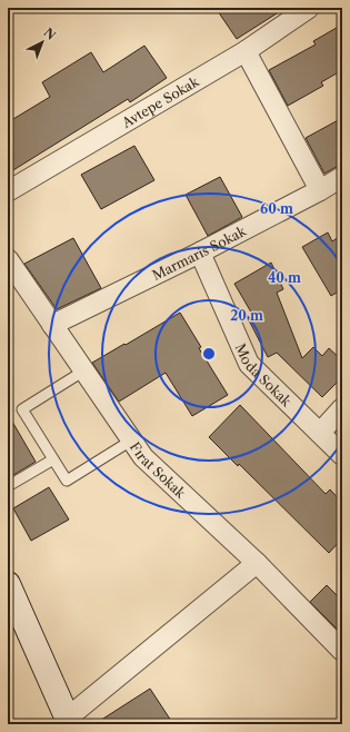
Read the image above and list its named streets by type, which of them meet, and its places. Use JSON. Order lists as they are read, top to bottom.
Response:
{
  "streets": {
    "street": [
      "Avtepe Sokak",
      "Marmaris Sokak",
      "Moda Sokak",
      "Fırat Sokak"
    ]
  },
  "crossings": [
    ["Marmaris Sokak", "Moda Sokak"],
    ["Marmaris Sokak", "Fırat Sokak"]
  ],
  "north": "top right",
  "rings": ["60 m", "40 m", "20 m"]
}
